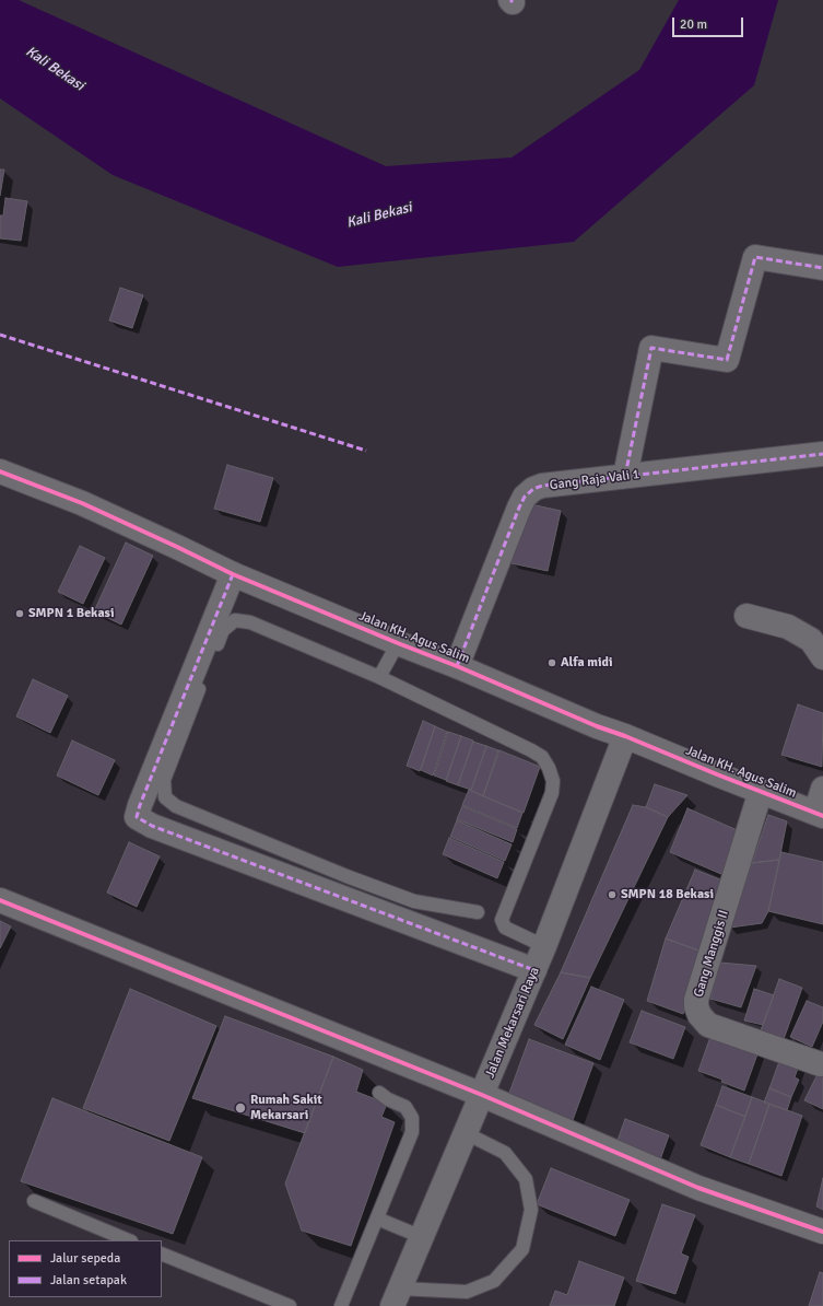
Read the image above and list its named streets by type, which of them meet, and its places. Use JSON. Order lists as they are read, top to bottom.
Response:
{
  "streets": {
    "street": [
      "Gang Raja Vali 1",
      "Jalan KH. Agus Salim",
      "Gang Manggis II",
      "Jalan Mekarsari Raya"
    ]
  },
  "crossings": [
    ["Gang Raja Vali 1", "Jalan KH. Agus Salim"],
    ["Jalan KH. Agus Salim", "Gang Manggis II"],
    ["Jalan KH. Agus Salim", "Jalan Mekarsari Raya"]
  ],
  "water": ["Kali Bekasi"],
  "places": [
    "SMPN 1 Bekasi",
    "Alfa midi",
    "SMPN 18 Bekasi",
    "Rumah Sakit Mekarsari"
  ],
  "legend": ["Jalur sepeda", "Jalan setapak"],
  "scale_bar": "20 m"
}
